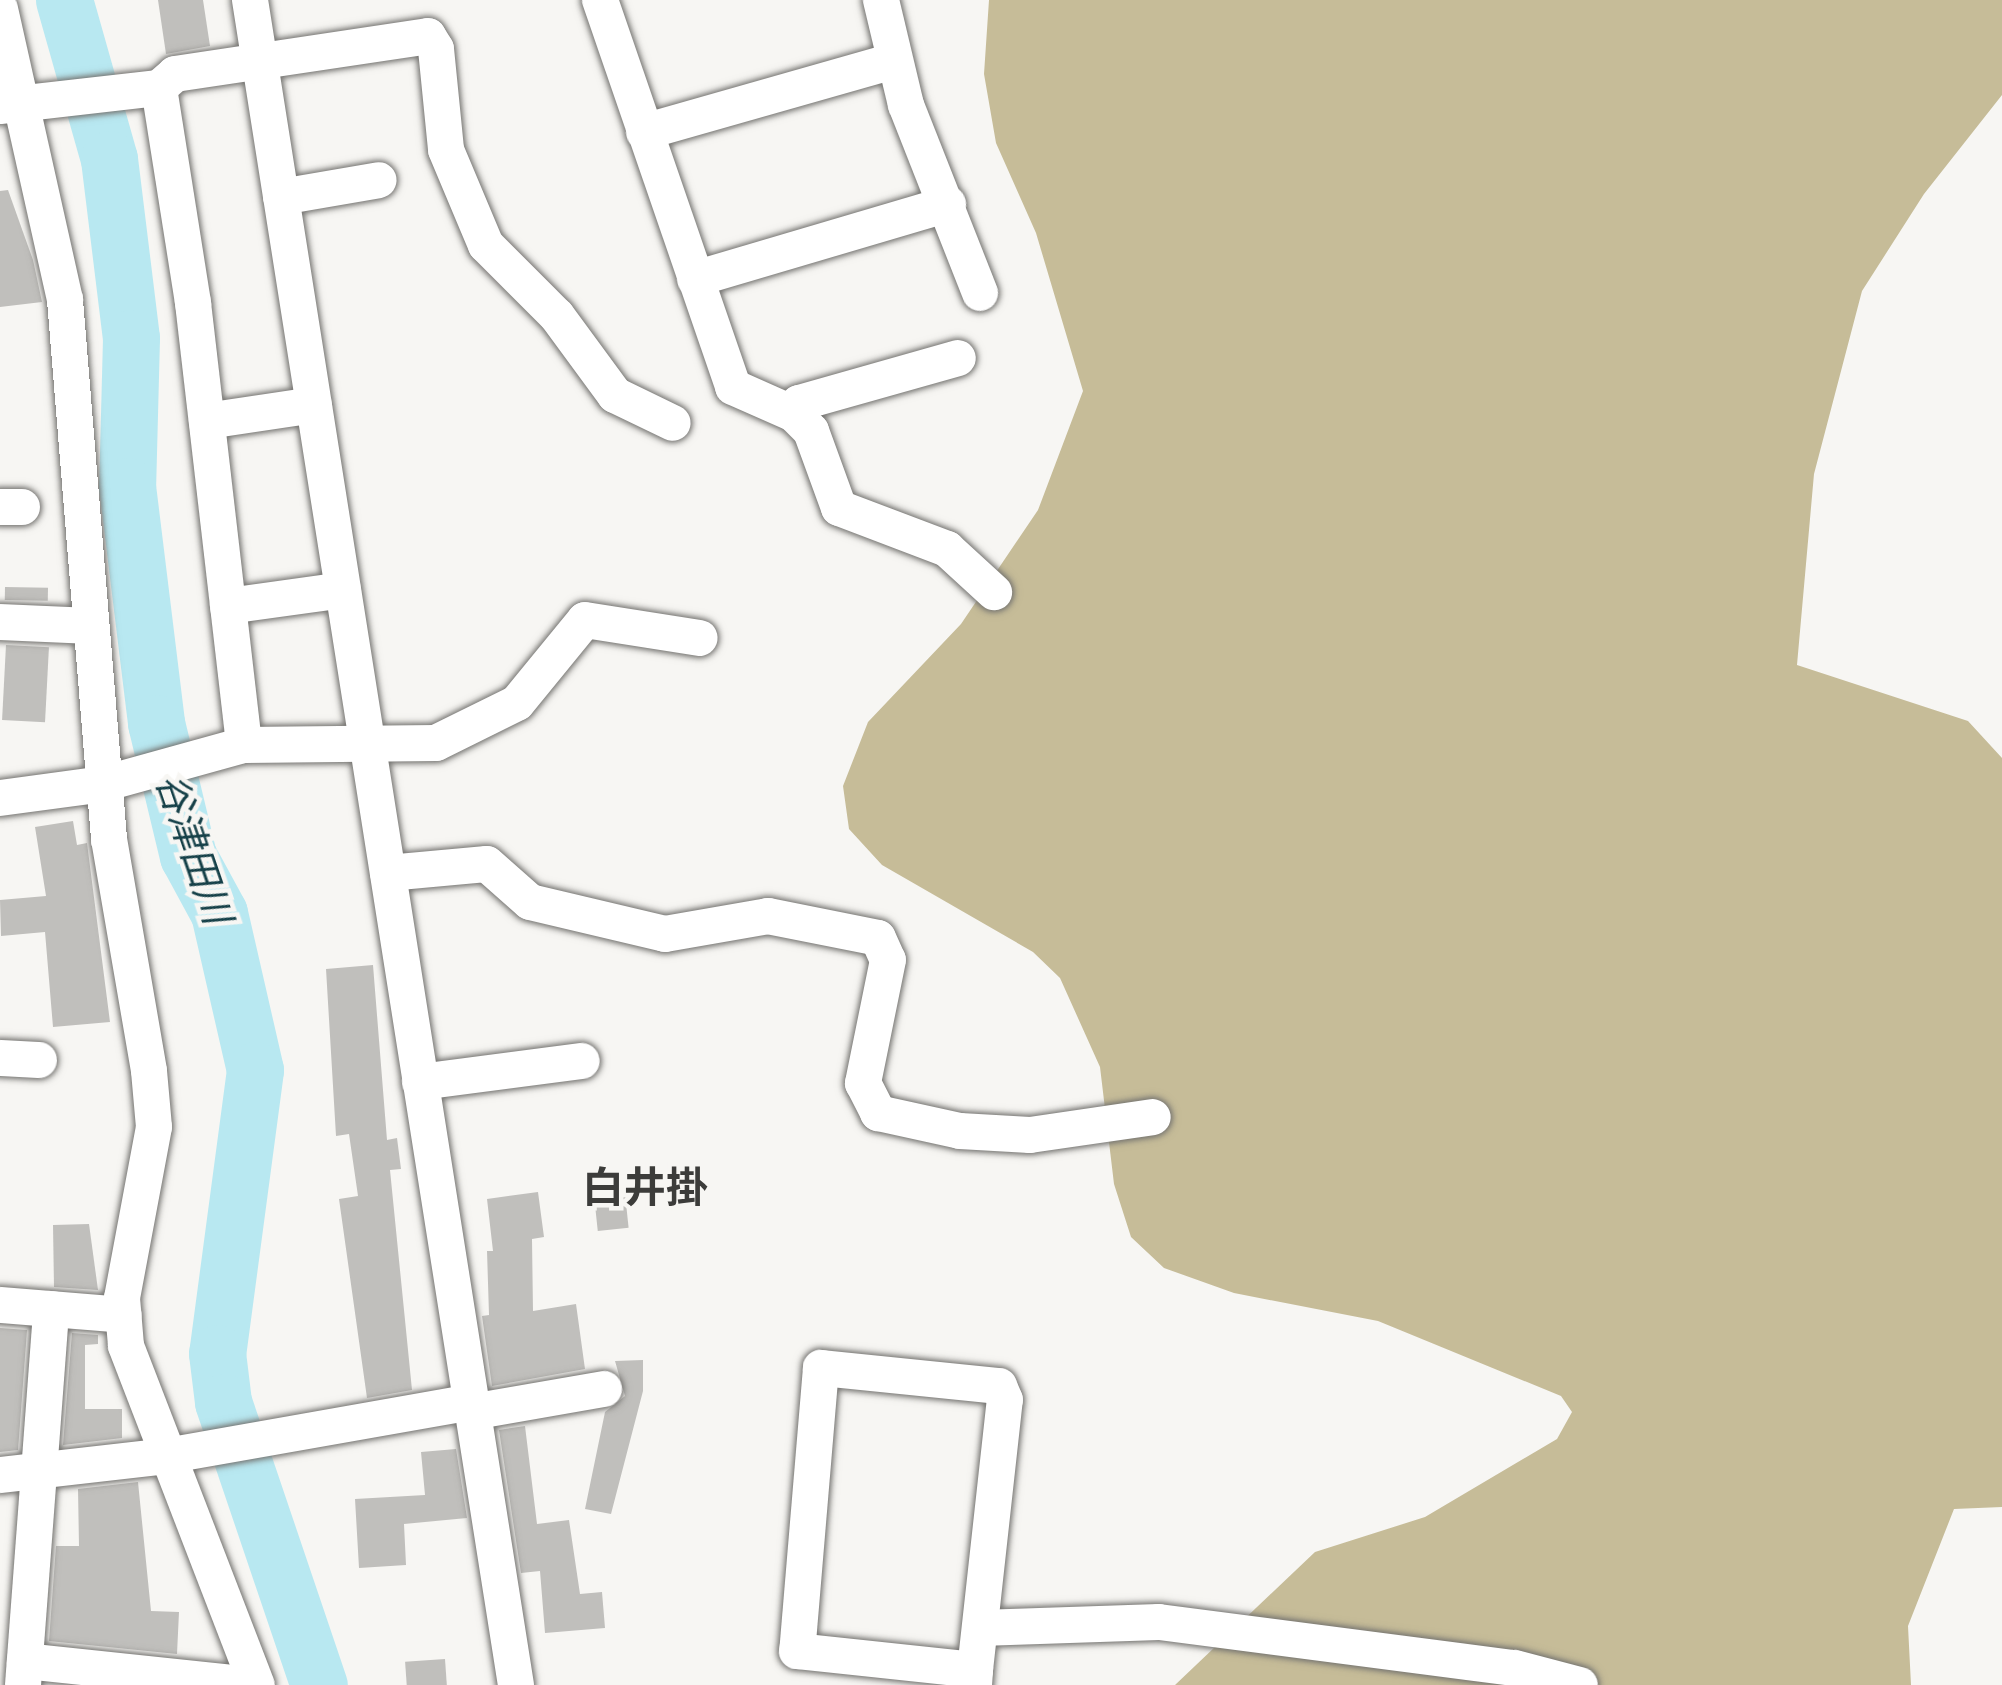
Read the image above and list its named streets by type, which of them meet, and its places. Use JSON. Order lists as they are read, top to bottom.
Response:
{
  "districts": ["白井掛"],
  "water": ["谷津田川"]
}
